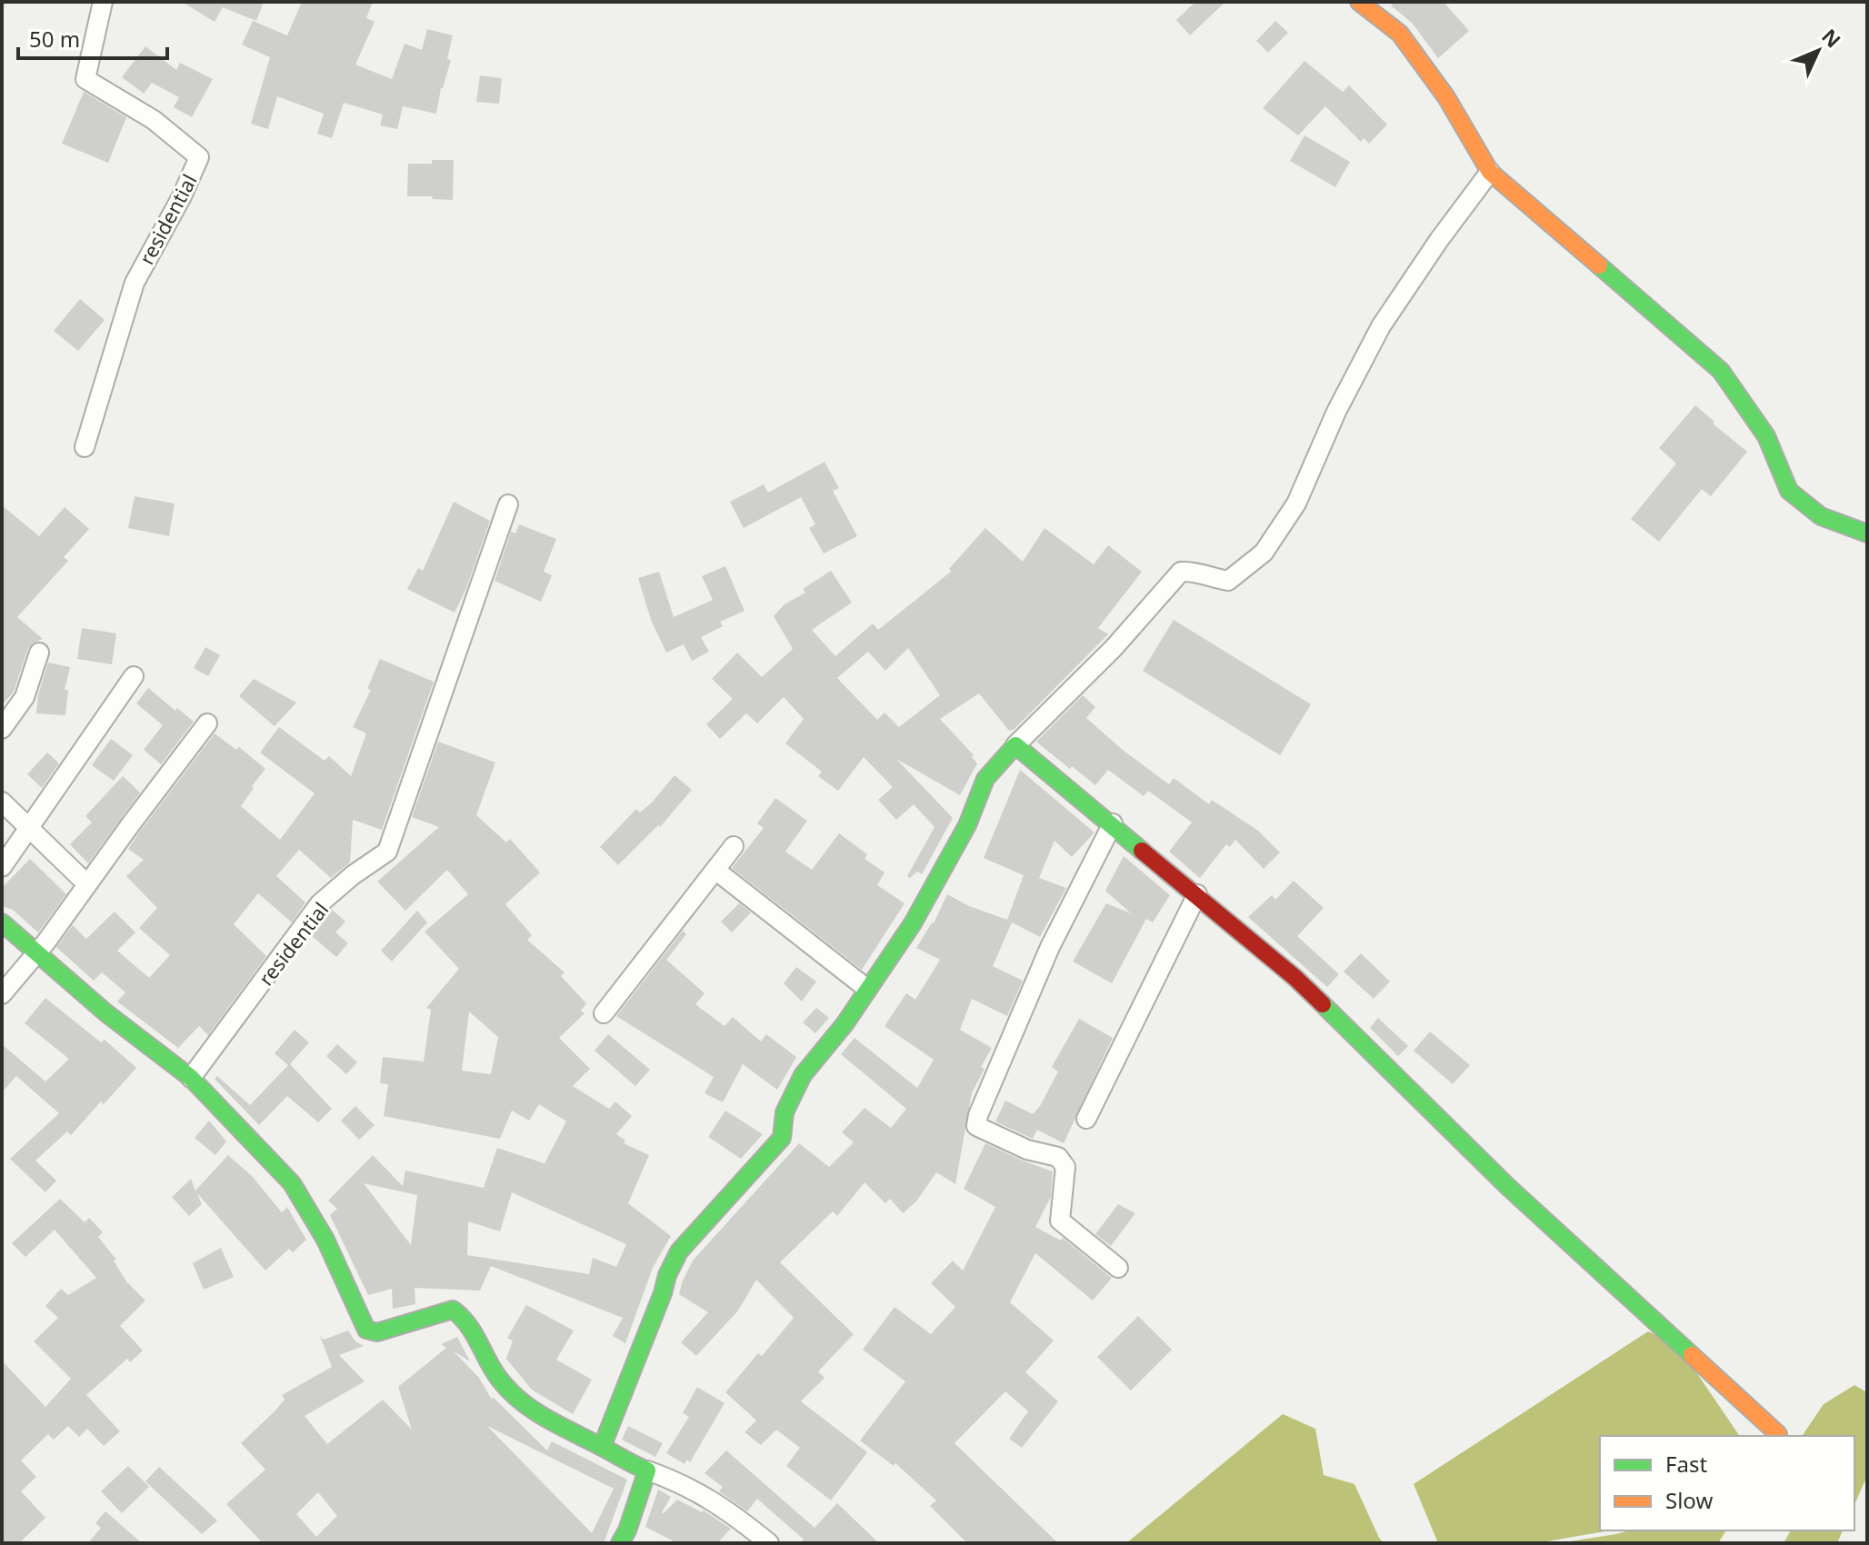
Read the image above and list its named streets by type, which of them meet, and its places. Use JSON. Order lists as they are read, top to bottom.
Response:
{
  "streets": {
    "street": ["residential"]
  },
  "legend": ["Fast", "Slow"],
  "scale_bar": "50 m",
  "north": "top right"
}
